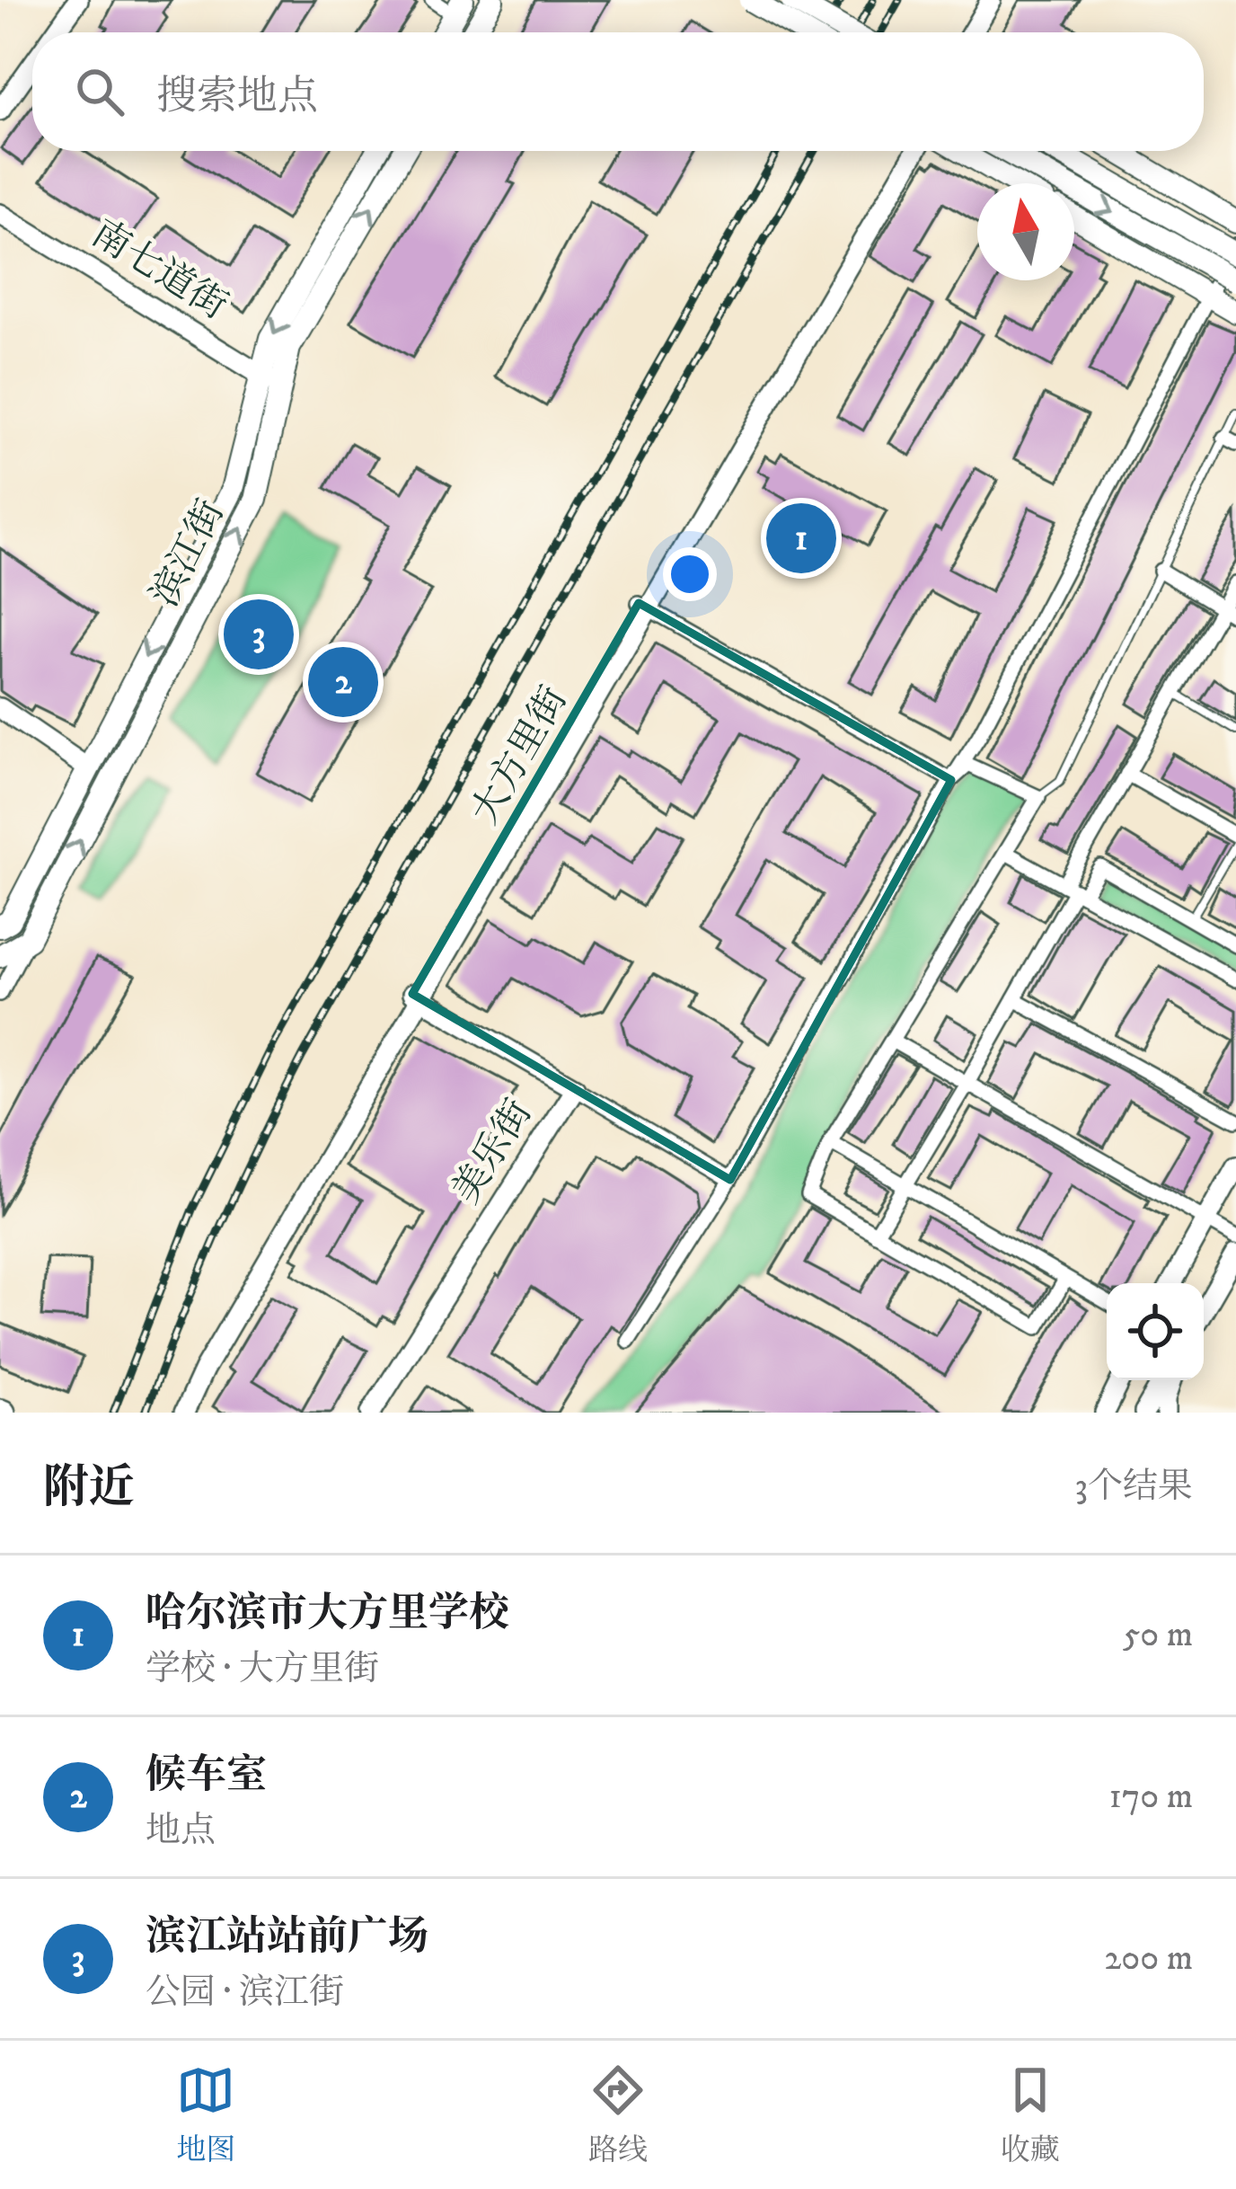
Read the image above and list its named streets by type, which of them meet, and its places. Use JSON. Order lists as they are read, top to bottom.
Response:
{
  "streets": {
    "main road": [
      "南七道街",
      "滨江街",
      "大方里街",
      "美乐街"
    ]
  },
  "crossings": [
    ["南七道街", "滨江街"],
    ["大方里街", "美乐街"]
  ],
  "north": "top",
  "page": {
    "search": "搜索地点",
    "pins": ["1", "3", "2"],
    "heading": ["附近", "3个结果"],
    "list": [
      {
        "mark": "1",
        "name": "哈尔滨市大方里学校",
        "note": "学校 · 大方里街",
        "value": "50 m"
      },
      {
        "mark": "2",
        "name": "候车室",
        "note": "地点",
        "value": "170 m"
      },
      {
        "mark": "3",
        "name": "滨江站站前广场",
        "note": "公园 · 滨江街",
        "value": "200 m"
      }
    ],
    "nav": ["地图", "路线", "收藏"]
  }
}
